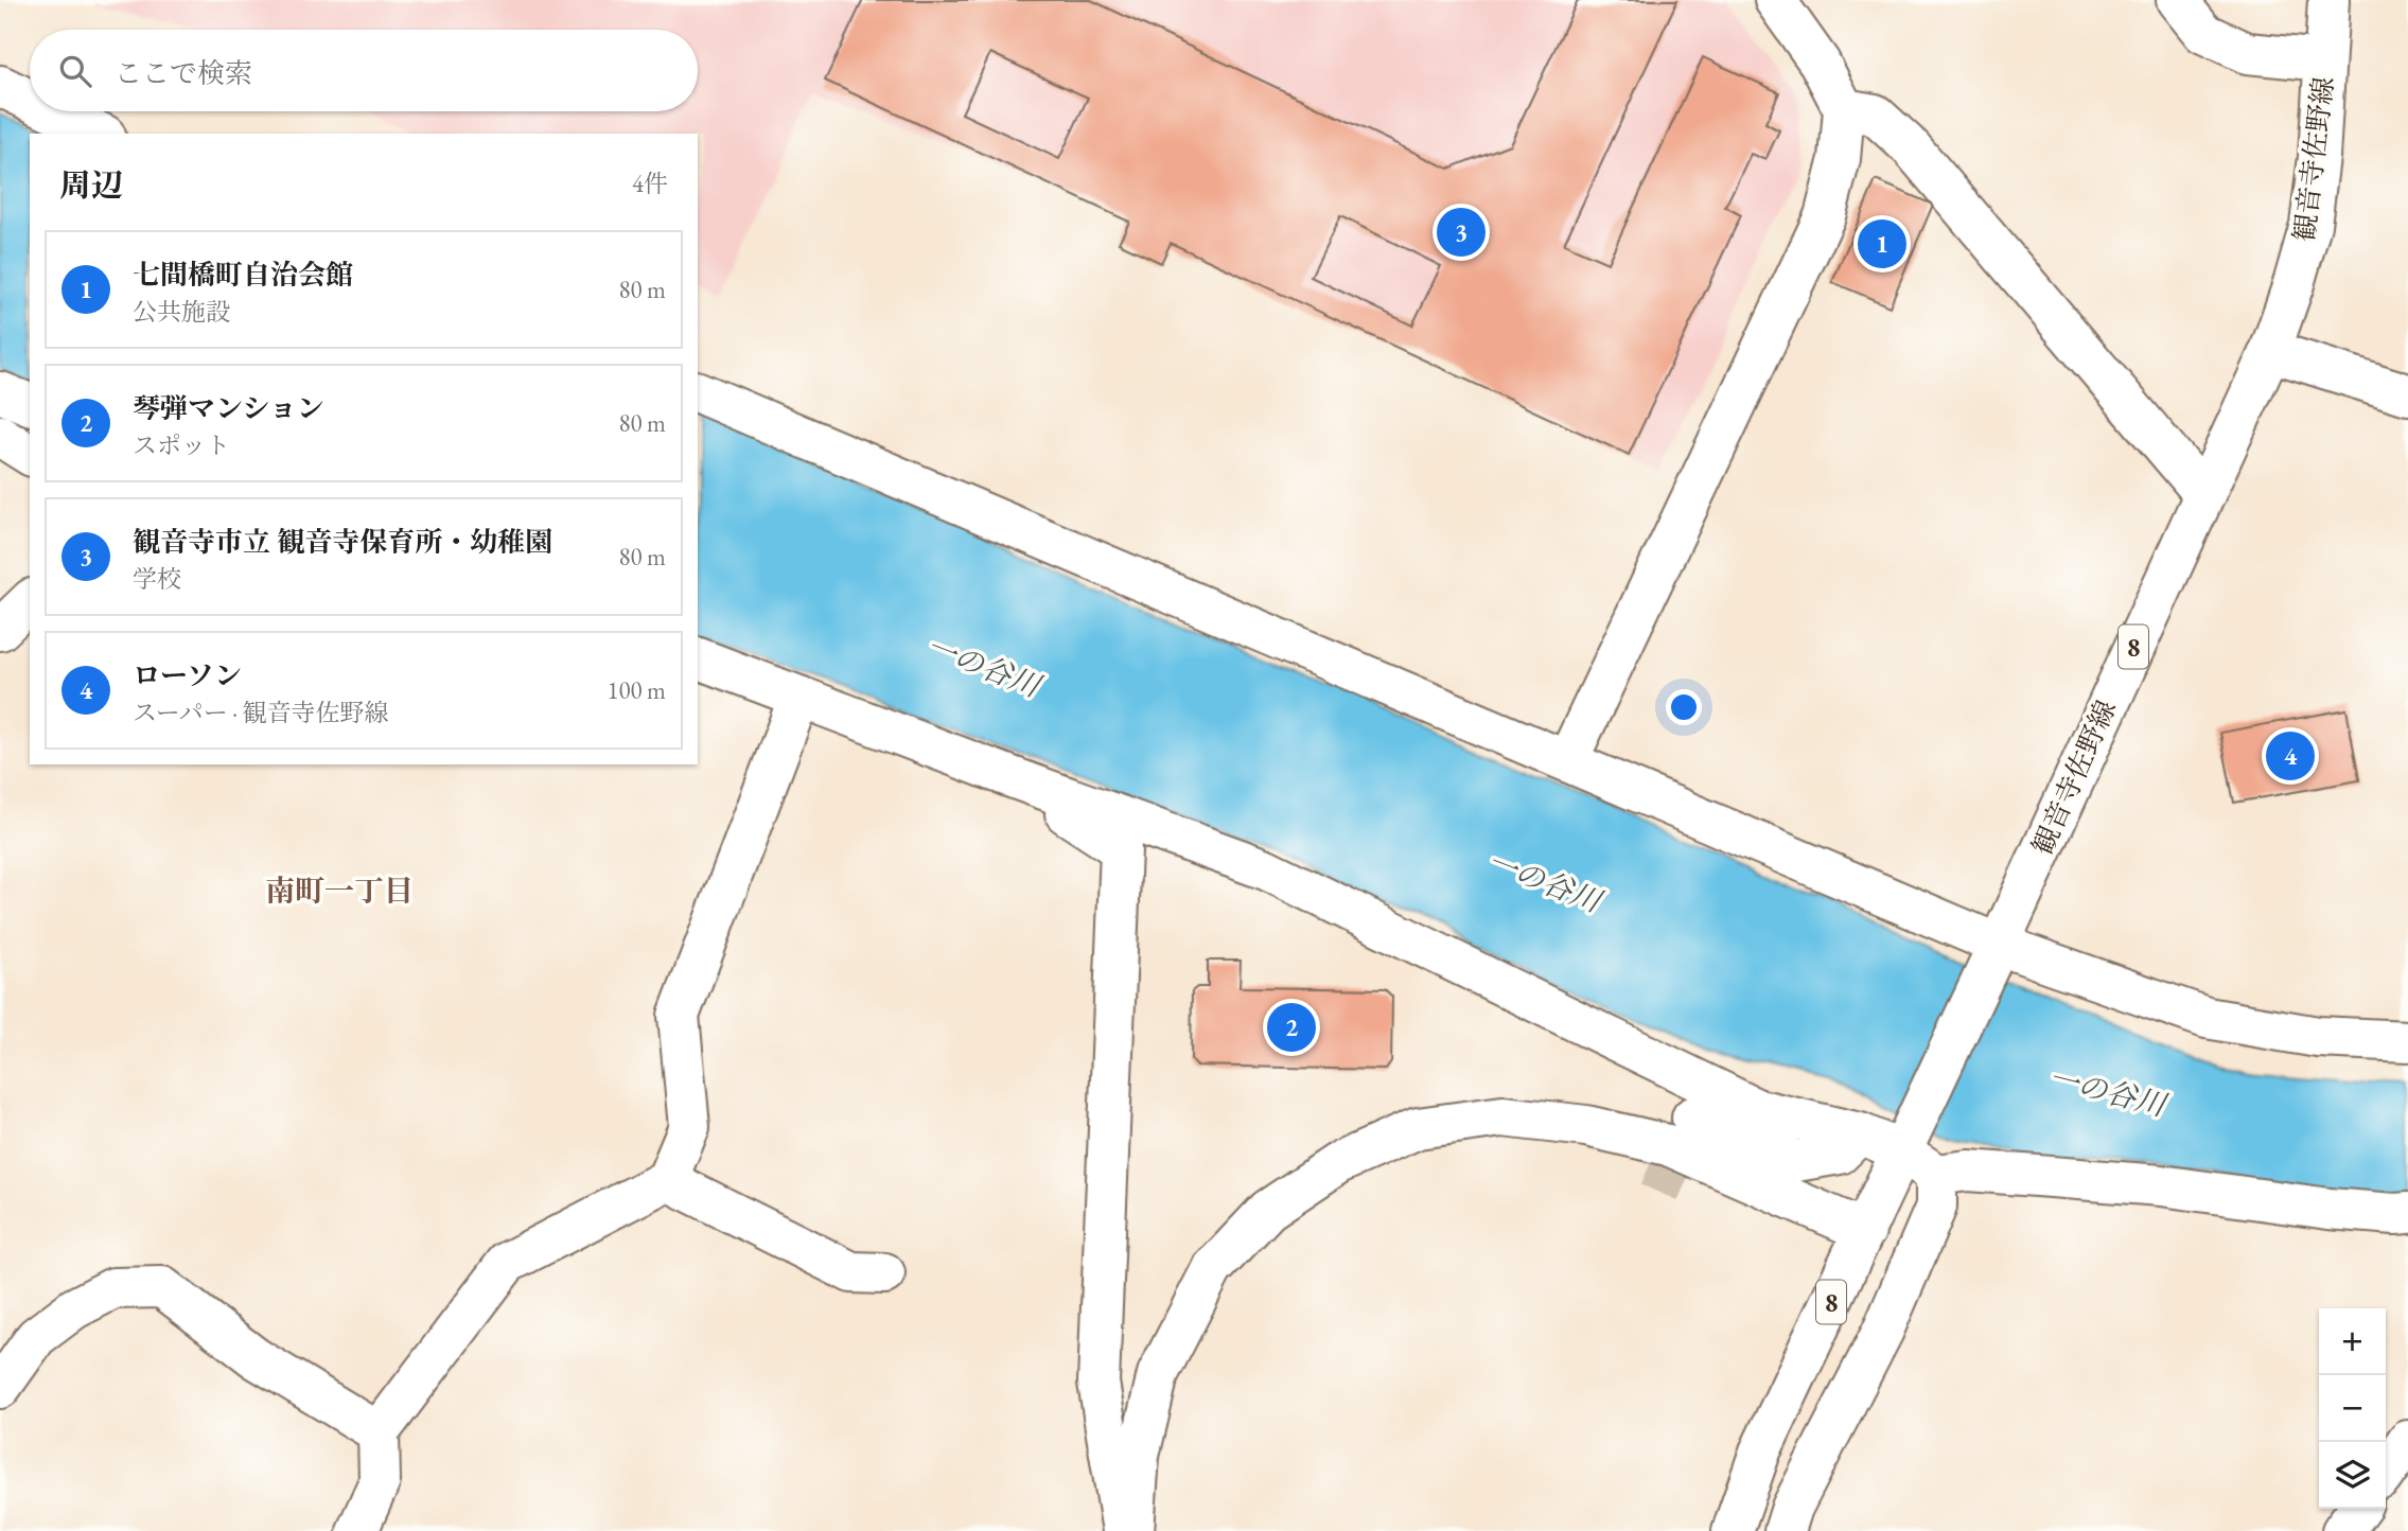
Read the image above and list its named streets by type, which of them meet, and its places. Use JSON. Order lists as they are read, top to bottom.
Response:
{
  "streets": {
    "street": ["観音寺佐野線", "8"]
  },
  "districts": ["南町一丁目"],
  "water": ["一の谷川"],
  "page": {
    "search": "ここで検索",
    "heading": ["周辺", "4件"],
    "pins": [
      "3",
      "1",
      "4",
      "2"
    ],
    "list": [
      {
        "mark": "1",
        "name": "七間橋町自治会館",
        "note": "公共施設",
        "value": "80 m"
      },
      {
        "mark": "2",
        "name": "琴弾マンション",
        "note": "スポット",
        "value": "80 m"
      },
      {
        "mark": "3",
        "name": "観音寺市立 観音寺保育所・幼稚園",
        "note": "学校",
        "value": "80 m"
      },
      {
        "mark": "4",
        "name": "ローソン",
        "note": "スーパー · 観音寺佐野線",
        "value": "100 m"
      }
    ],
    "map_buttons": ["+", "−"]
  }
}
